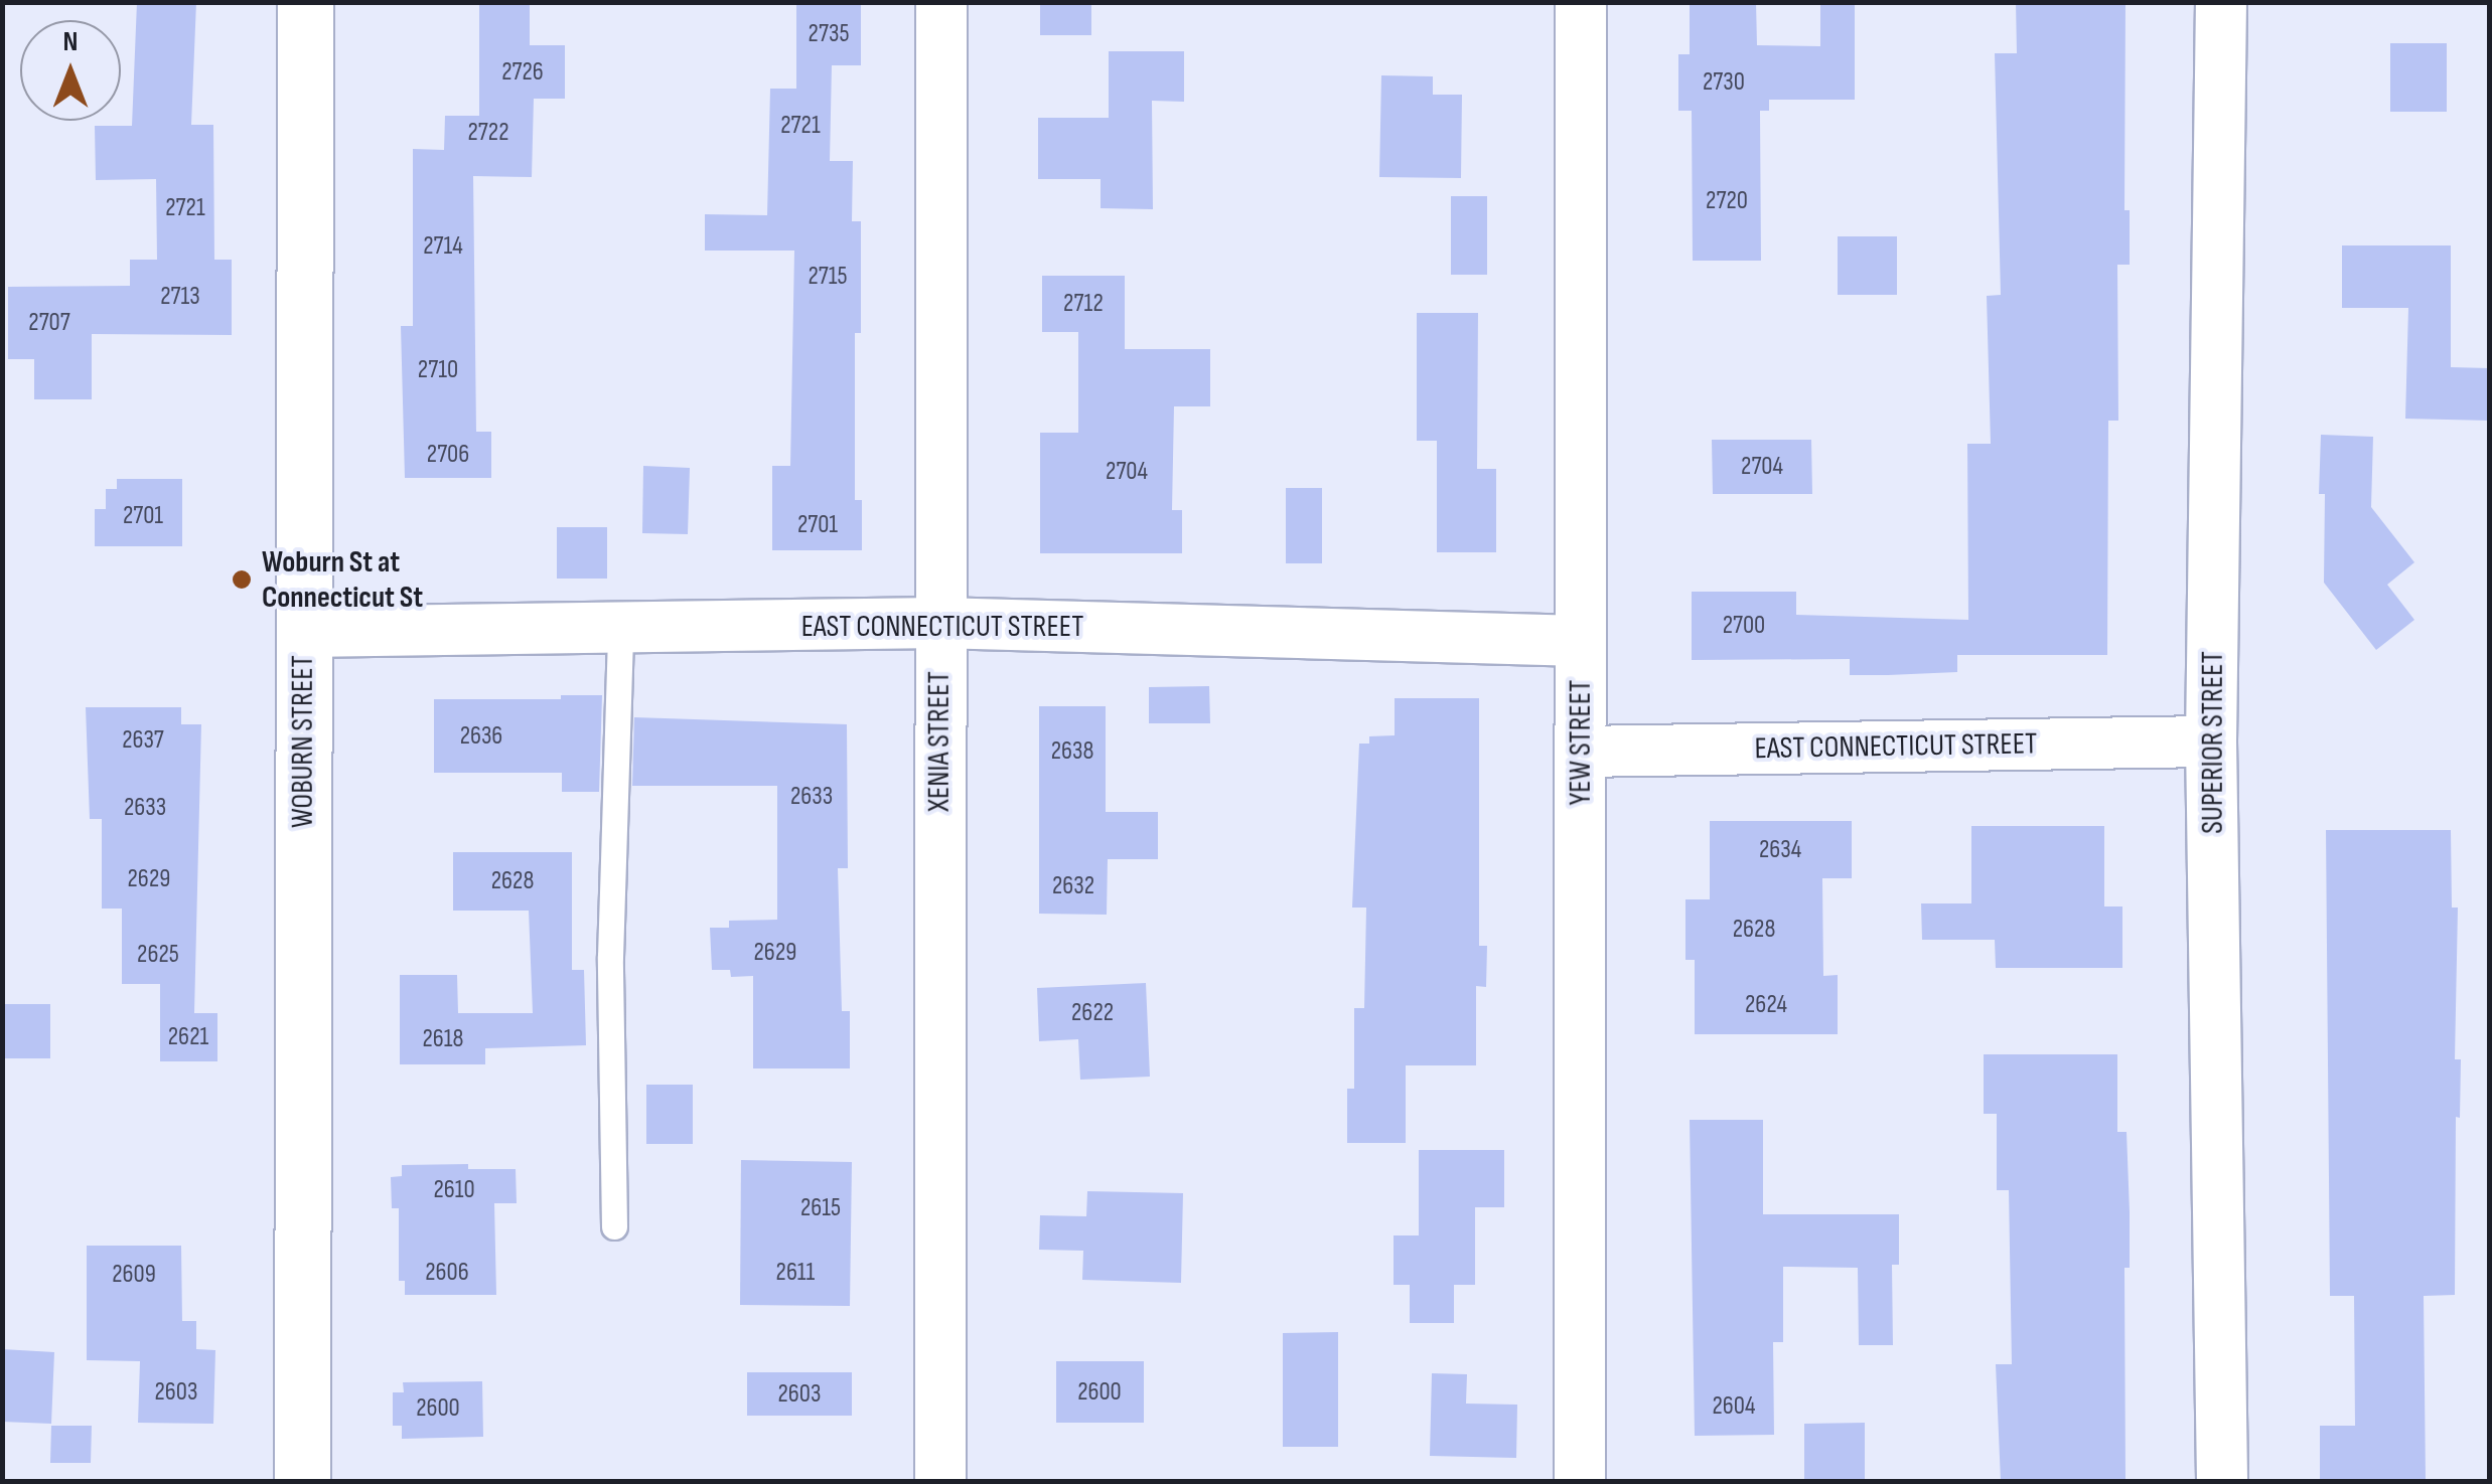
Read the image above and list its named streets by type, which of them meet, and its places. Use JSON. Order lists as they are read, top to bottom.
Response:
{
  "streets": {
    "main road": ["WOBURN STREET"],
    "street": [
      "EAST CONNECTICUT STREET",
      "XENIA STREET",
      "YEW STREET",
      "SUPERIOR STREET"
    ]
  },
  "crossings": [
    ["EAST CONNECTICUT STREET", "WOBURN STREET"],
    ["EAST CONNECTICUT STREET", "XENIA STREET"],
    ["EAST CONNECTICUT STREET", "YEW STREET"],
    ["EAST CONNECTICUT STREET", "SUPERIOR STREET"]
  ],
  "places": ["Woburn St at Connecticut St"],
  "house_numbers": [
    "2735",
    "2726",
    "2730",
    "2721",
    "2722",
    "2720",
    "2721",
    "2714",
    "2715",
    "2713",
    "2712",
    "2707",
    "2710",
    "2706",
    "2704",
    "2704",
    "2701",
    "2701",
    "2700",
    "2636",
    "2637",
    "2638",
    "2633",
    "2633",
    "2634",
    "2629",
    "2628",
    "2632",
    "2628",
    "2629",
    "2625",
    "2624",
    "2622",
    "2621",
    "2618",
    "2610",
    "2615",
    "2606",
    "2611",
    "2609",
    "2603",
    "2600",
    "2603",
    "2604",
    "2600"
  ],
  "north": "top"
}
